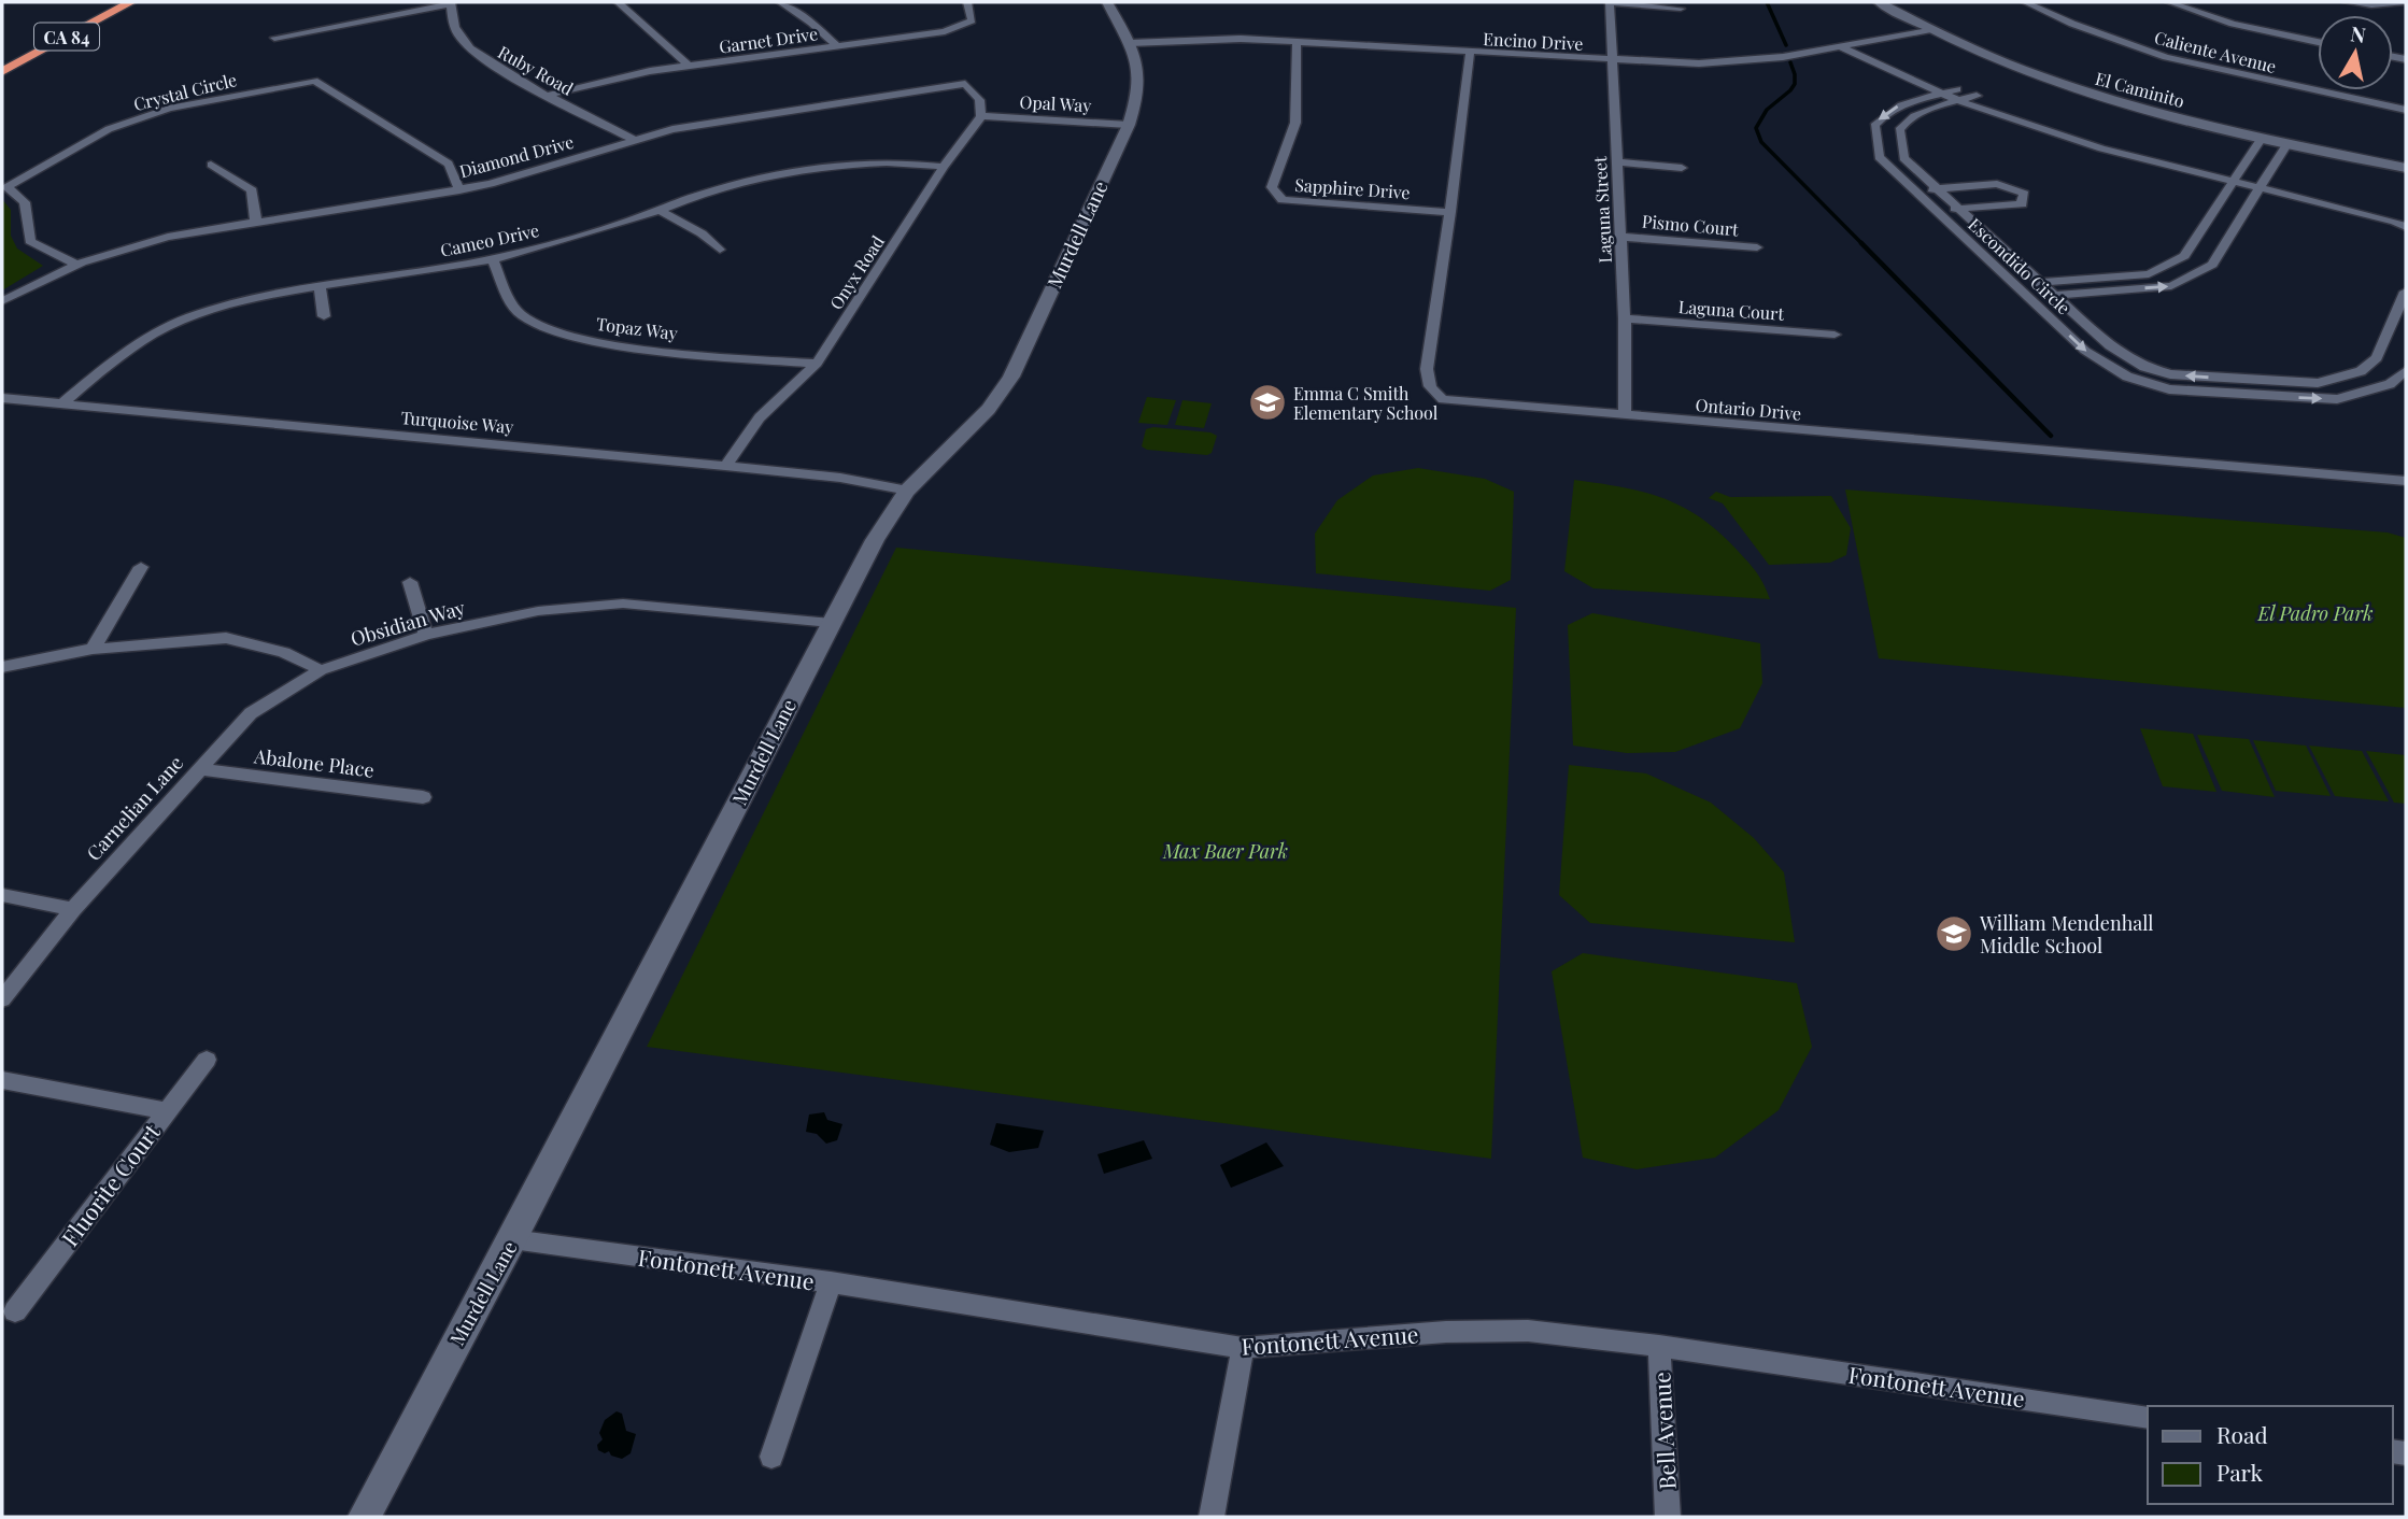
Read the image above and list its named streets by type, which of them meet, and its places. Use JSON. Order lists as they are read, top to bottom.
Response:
{
  "streets": {
    "highway": ["CA 84"],
    "street": [
      "Garnet Drive",
      "Encino Drive",
      "Caliente Avenue",
      "Ruby Road",
      "El Caminito",
      "Crystal Circle",
      "Opal Way",
      "Diamond Drive",
      "Sapphire Drive",
      "Laguna Street",
      "Pismo Court",
      "Murdell Lane",
      "Cameo Drive",
      "Escondido Circle",
      "Onyx Road",
      "Laguna Court",
      "Topaz Way",
      "Ontario Drive",
      "Turquoise Way",
      "Obsidian Way",
      "Abalone Place",
      "Carnelian Lane",
      "Fluorite Court",
      "Fontonett Avenue",
      "Bell Avenue"
    ]
  },
  "crossings": [
    ["Garnet Drive", "Ruby Road"],
    ["Encino Drive", "El Caminito"],
    ["Encino Drive", "Sapphire Drive"],
    ["Encino Drive", "Laguna Street"],
    ["Encino Drive", "Murdell Lane"],
    ["Encino Drive", "Ontario Drive"],
    ["Ruby Road", "Diamond Drive"],
    ["Crystal Circle", "Diamond Drive"],
    ["Opal Way", "Diamond Drive"],
    ["Opal Way", "Murdell Lane"],
    ["Opal Way", "Onyx Road"],
    ["Diamond Drive", "Onyx Road"],
    ["Sapphire Drive", "Ontario Drive"],
    ["Laguna Street", "Pismo Court"],
    ["Laguna Street", "Laguna Court"],
    ["Laguna Street", "Ontario Drive"],
    ["Murdell Lane", "Turquoise Way"],
    ["Murdell Lane", "Obsidian Way"],
    ["Murdell Lane", "Fontonett Avenue"],
    ["Cameo Drive", "Onyx Road"],
    ["Cameo Drive", "Topaz Way"],
    ["Cameo Drive", "Turquoise Way"],
    ["Onyx Road", "Topaz Way"],
    ["Onyx Road", "Turquoise Way"],
    ["Obsidian Way", "Carnelian Lane"],
    ["Abalone Place", "Carnelian Lane"],
    ["Fontonett Avenue", "Bell Avenue"]
  ],
  "parks": ["El Padro Park", "Max Baer Park"],
  "places": {
    "school or university": ["Emma C Smith Elementary School", "William Mendenhall Middle School"]
  },
  "legend": ["Road", "Park"],
  "north": "top"
}
